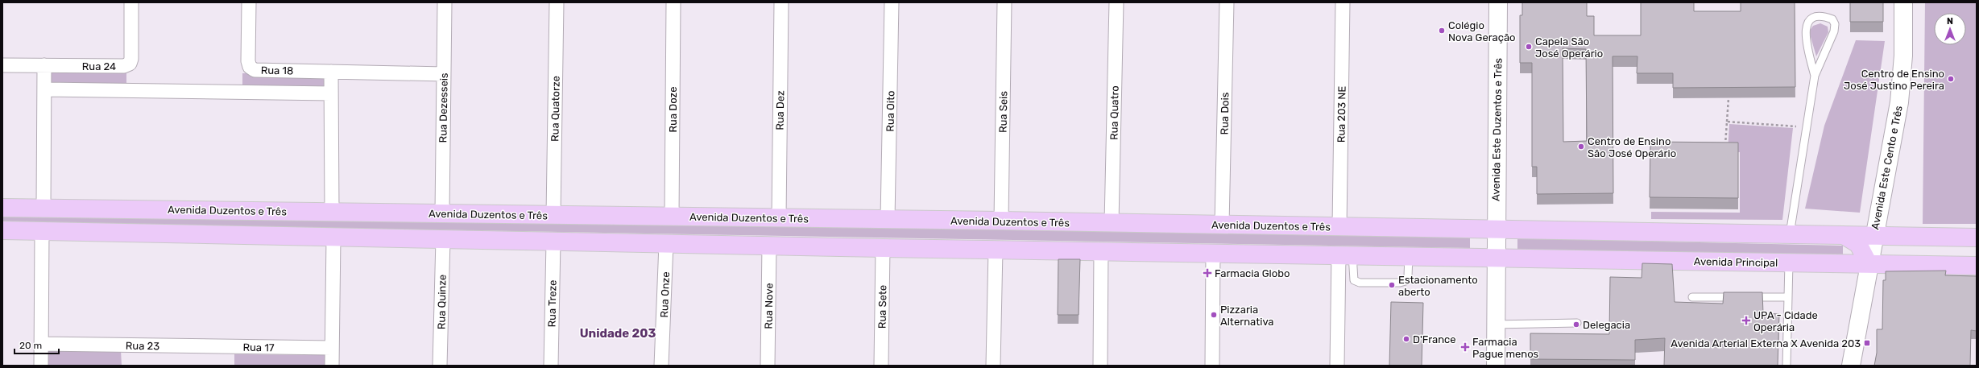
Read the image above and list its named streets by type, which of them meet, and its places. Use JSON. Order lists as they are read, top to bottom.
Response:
{
  "streets": {
    "main road": [
      "Avenida Este Duzentos e Três",
      "Avenida Este Cento e Três",
      "Avenida Duzentos e Três",
      "Avenida Principal"
    ],
    "street": [
      "Rua 24",
      "Rua 18",
      "Rua Dezesseis",
      "Rua Quatorze",
      "Rua Doze",
      "Rua Dez",
      "Rua Oito",
      "Rua Seis",
      "Rua Quatro",
      "Rua Dois",
      "Rua 203 NE",
      "Rua Onze",
      "Rua Quinze",
      "Rua Treze",
      "Rua Nove",
      "Rua Sete",
      "Rua 23",
      "Rua 17"
    ]
  },
  "crossings": [
    ["Rua 18", "Rua Dezesseis"],
    ["Rua Dezesseis", "Avenida Duzentos e Três"],
    ["Rua Quatorze", "Avenida Duzentos e Três"],
    ["Rua Doze", "Avenida Duzentos e Três"],
    ["Rua Dez", "Avenida Duzentos e Três"],
    ["Rua Oito", "Avenida Duzentos e Três"],
    ["Rua Seis", "Avenida Duzentos e Três"],
    ["Rua Quatro", "Avenida Duzentos e Três"],
    ["Rua Dois", "Avenida Duzentos e Três"],
    ["Rua 203 NE", "Avenida Duzentos e Três"],
    ["Avenida Este Duzentos e Três", "Avenida Duzentos e Três"],
    ["Avenida Este Duzentos e Três", "Avenida Principal"],
    ["Avenida Este Cento e Três", "Avenida Principal"],
    ["Rua 23", "Rua 17"]
  ],
  "districts": ["Unidade 203"],
  "places": {
    "other": [
      "Colégio Nova Geração",
      "Capela São José Operário",
      "Centro de Ensino José Justino Pereira",
      "Centro de Ensino São José Operário",
      "Estacionamento aberto",
      "Pizzaria Alternativa",
      "Delegacia",
      "D'France"
    ],
    "health": ["Farmacia Globo", "UPA - Cidade Operária", "Farmacia Pague menos"],
    "transit": ["Avenida Arterial Externa X Avenida 203"]
  },
  "scale_bar": "20 m",
  "north": "top"
}
